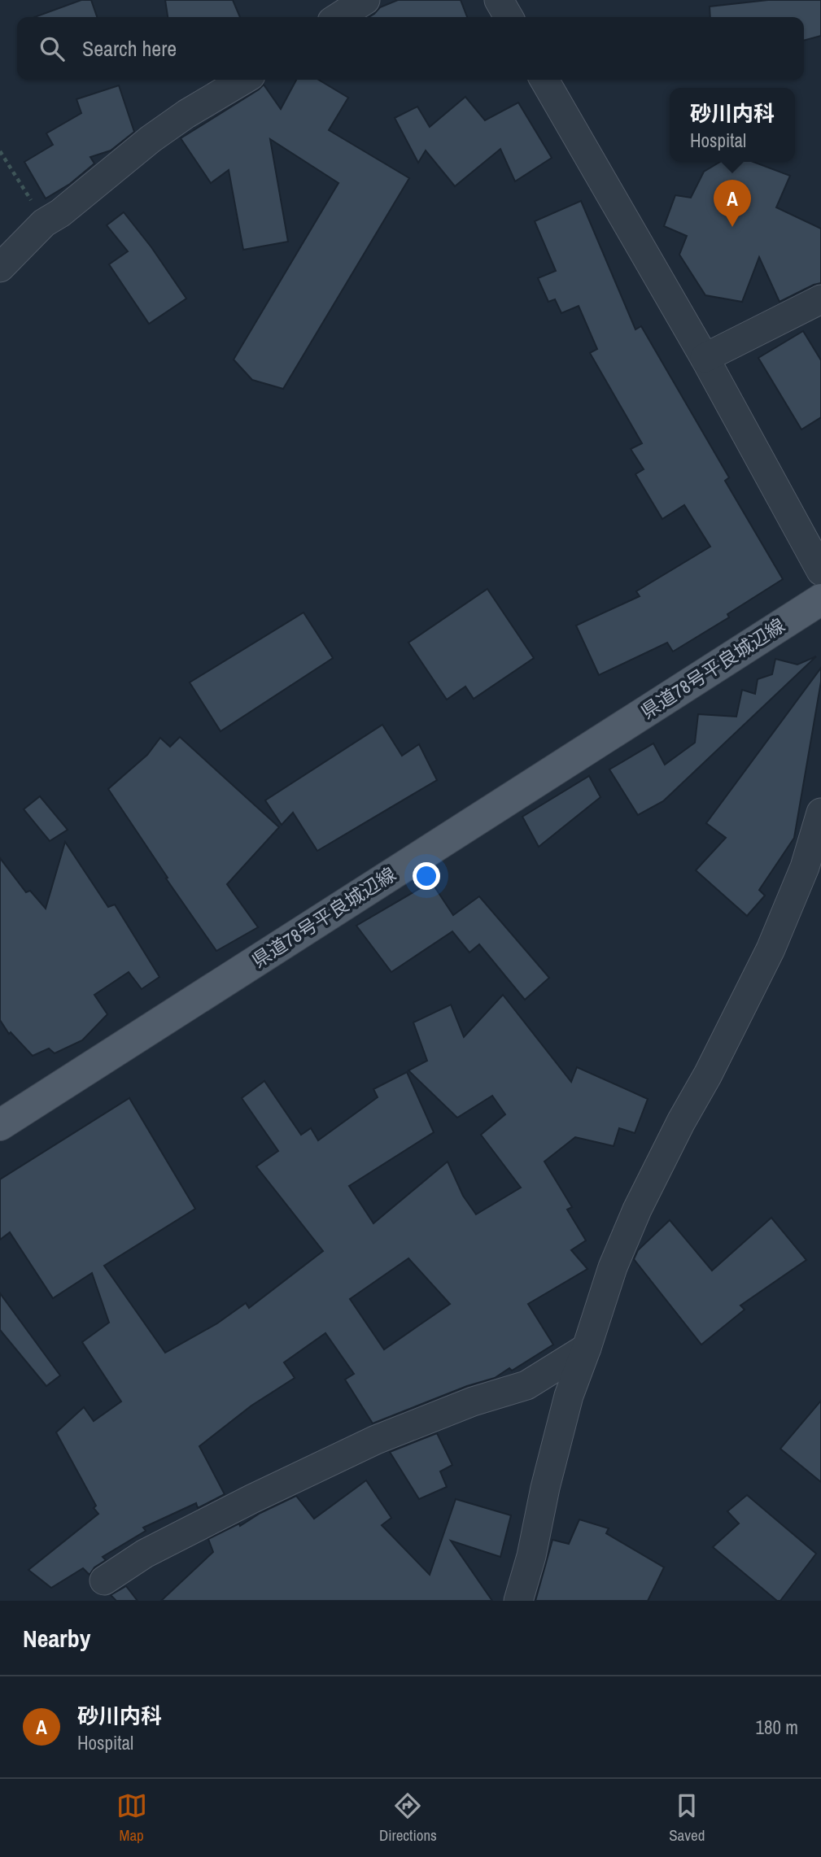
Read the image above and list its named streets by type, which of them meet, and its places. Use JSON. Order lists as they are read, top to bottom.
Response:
{
  "streets": {
    "main road": ["県道78号平良城辺線"]
  },
  "page": {
    "search": "Search here",
    "popup": ["砂川内科", "Hospital"],
    "pins": "A",
    "heading": "Nearby",
    "list": [
      {
        "mark": "A",
        "name": "砂川内科",
        "note": "Hospital",
        "value": "180 m"
      }
    ],
    "nav": ["Map", "Directions", "Saved"]
  }
}
